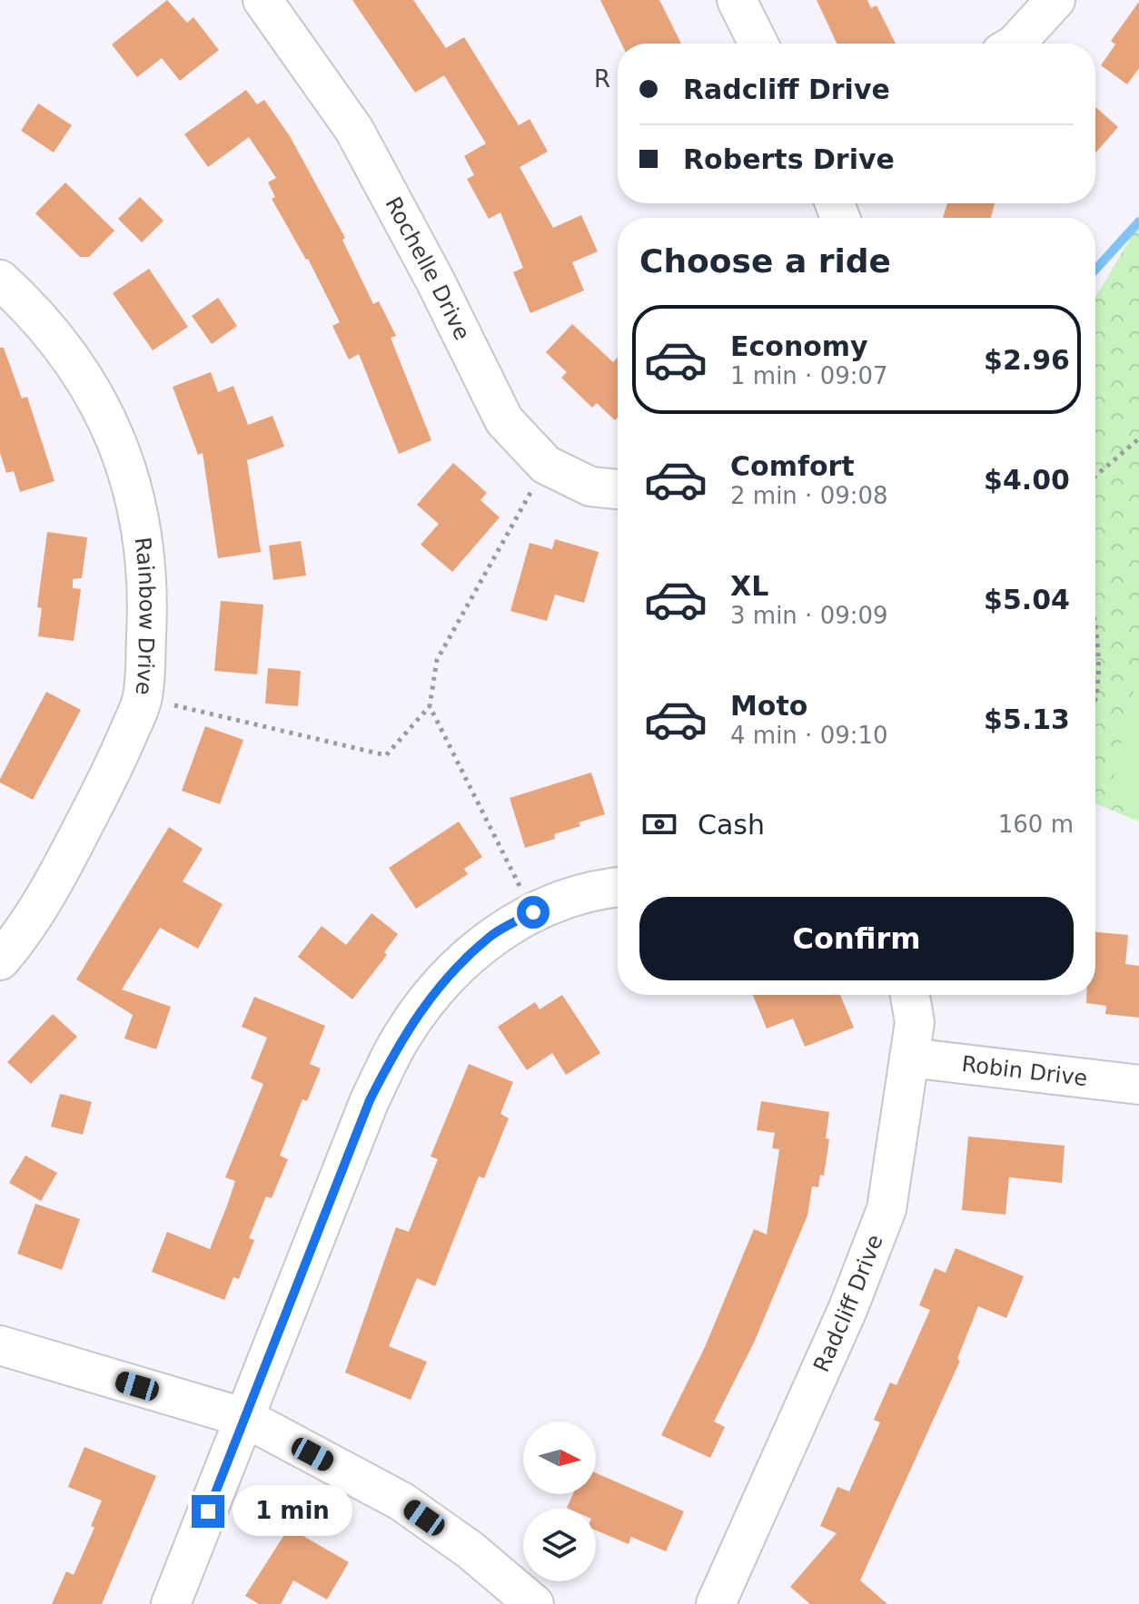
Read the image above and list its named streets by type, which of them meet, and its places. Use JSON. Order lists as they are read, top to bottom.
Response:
{
  "streets": {
    "street": [
      "Rochelle Drive",
      "Rainbow Drive",
      "Robin Drive",
      "Radcliff Drive"
    ]
  },
  "crossings": [
    ["Robin Drive", "Radcliff Drive"]
  ],
  "districts": ["R"],
  "north": "right",
  "page": {
    "banner": ["Radcliff Drive", "Roberts Drive"],
    "heading": "Choose a ride",
    "list": [
      {
        "name": "Economy",
        "note": "1 min · 09:07",
        "value": "$2.96"
      },
      {
        "name": "Comfort",
        "note": "2 min · 09:08",
        "value": "$4.00"
      },
      {
        "name": "XL",
        "note": "3 min · 09:09",
        "value": "$5.04"
      },
      {
        "name": "Moto",
        "note": "4 min · 09:10",
        "value": "$5.13"
      }
    ],
    "pay": ["Cash", "160 m"],
    "buttons": "Confirm",
    "bubble": "1 min"
  }
}
